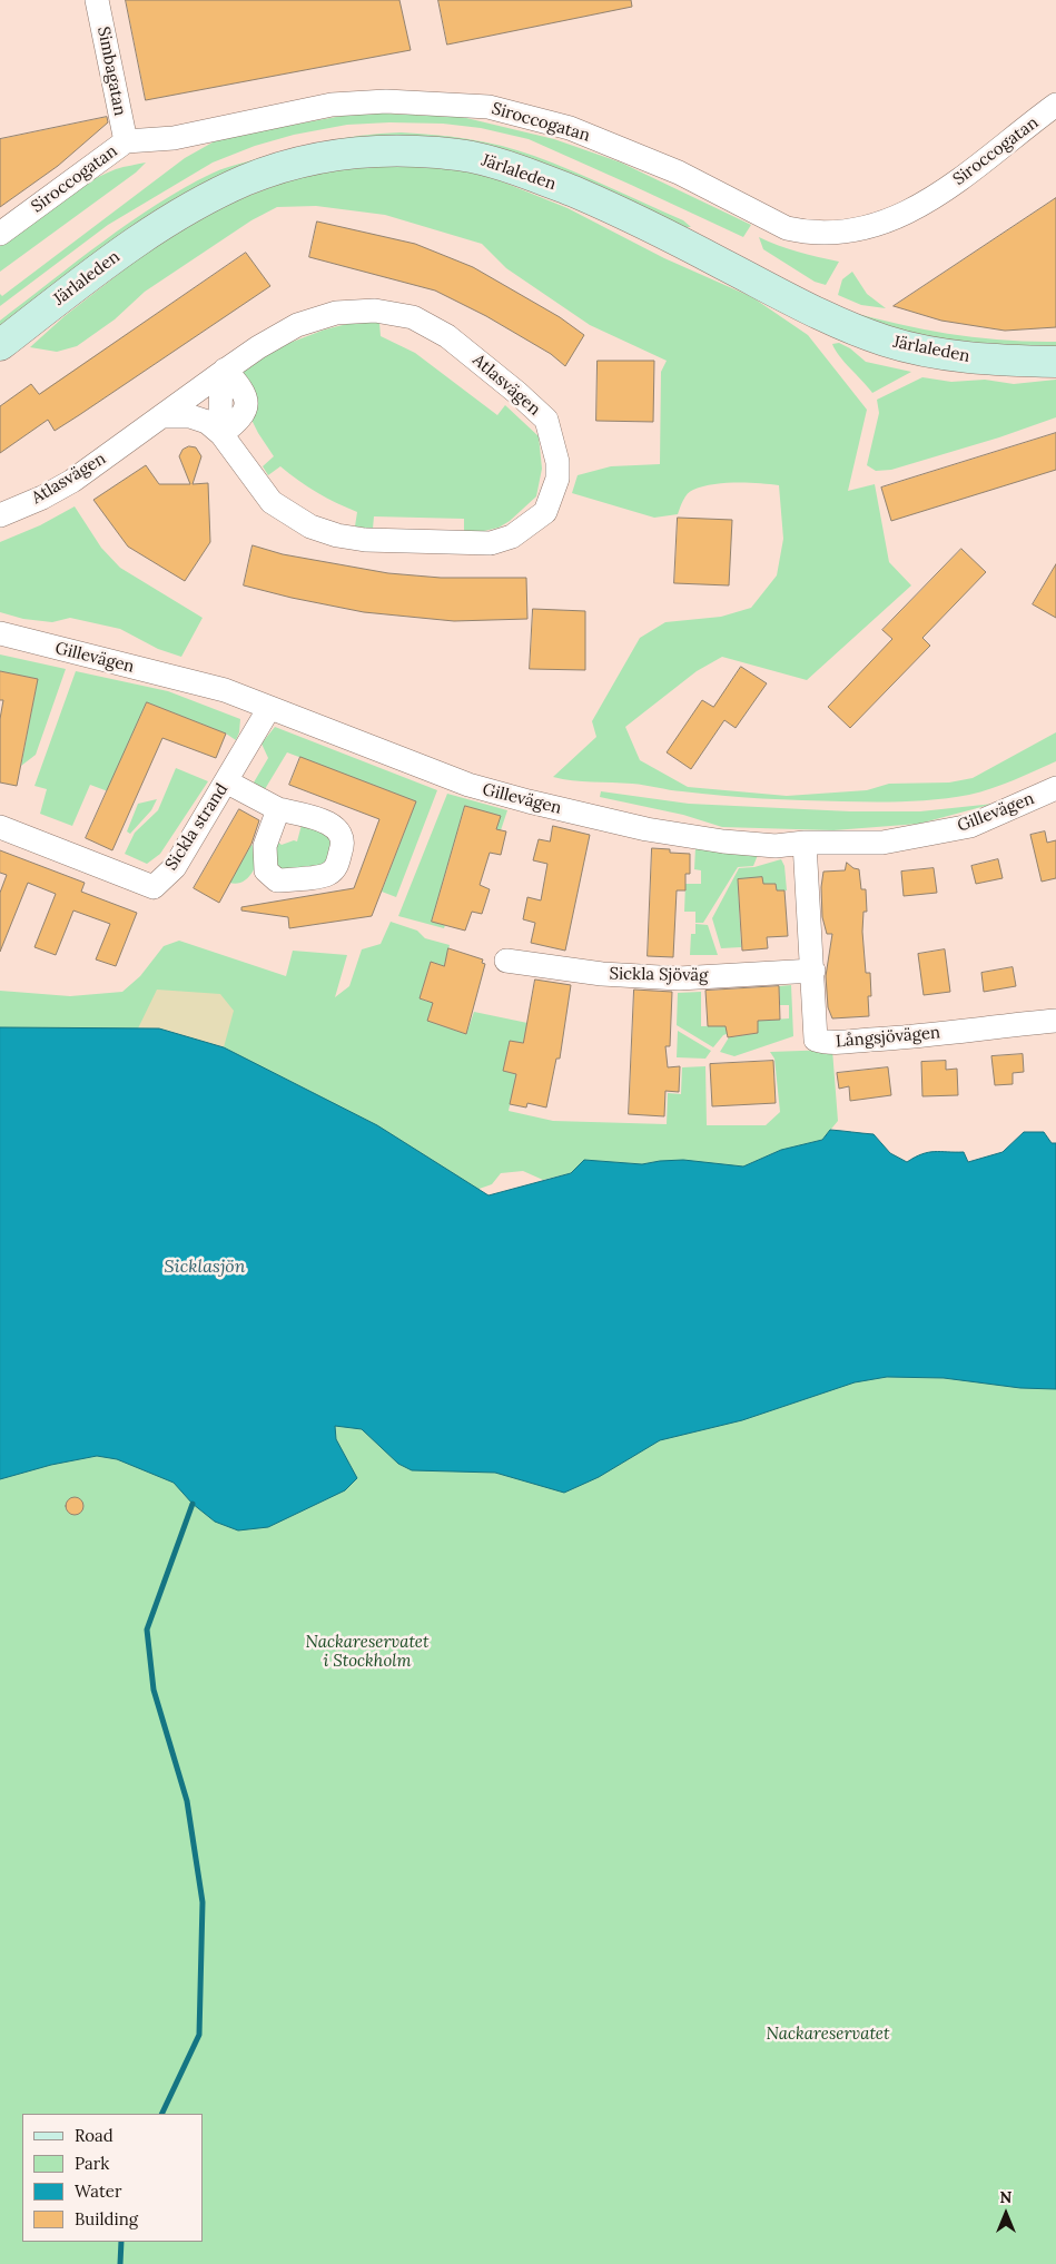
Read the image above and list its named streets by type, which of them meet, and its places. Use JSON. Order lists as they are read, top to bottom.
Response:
{
  "streets": {
    "main road": ["Järlaleden"],
    "street": [
      "Simbagatan",
      "Siroccogatan",
      "Atlasvägen",
      "Gillevägen",
      "Sickla strand",
      "Sickla Sjöväg",
      "Långsjövägen"
    ]
  },
  "crossings": [
    ["Simbagatan", "Siroccogatan"],
    ["Gillevägen", "Sickla strand"],
    ["Gillevägen", "Långsjövägen"],
    ["Sickla Sjöväg", "Långsjövägen"]
  ],
  "water": ["Sicklasjön"],
  "parks": ["Nackareservatet i Stockholm", "Nackareservatet"],
  "legend": [
    "Road",
    "Park",
    "Water",
    "Building"
  ],
  "north": "top"
}
